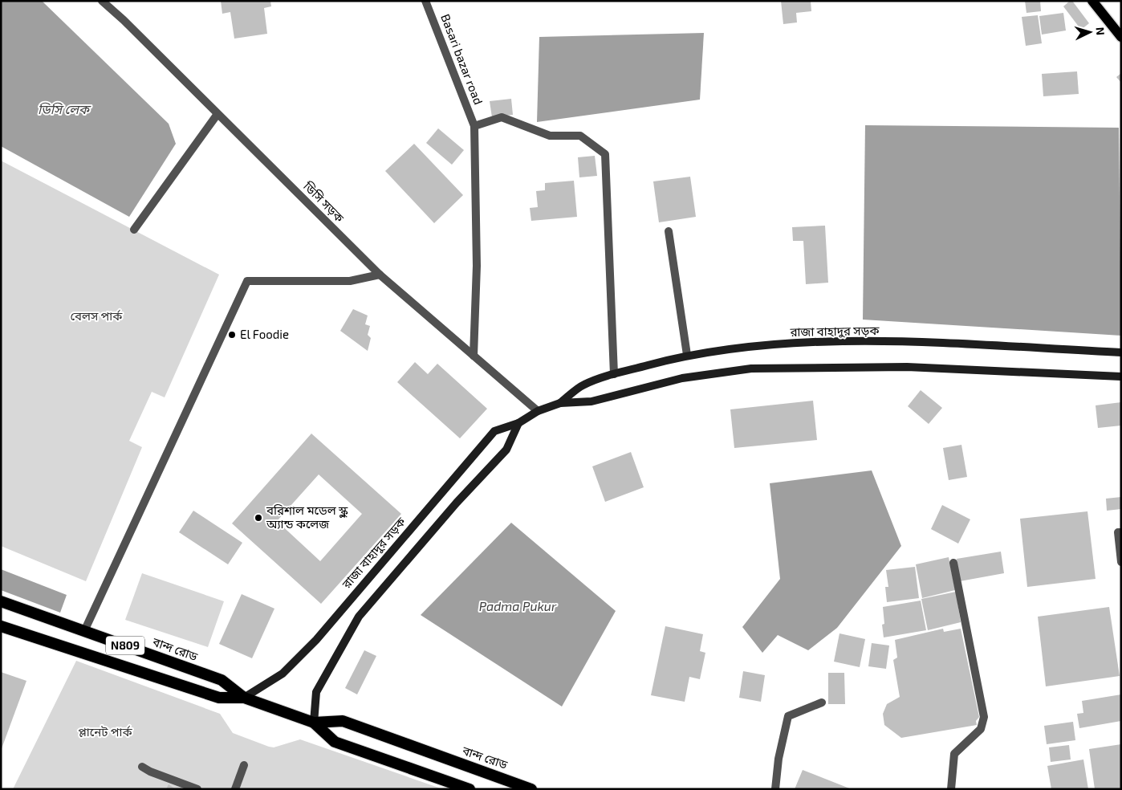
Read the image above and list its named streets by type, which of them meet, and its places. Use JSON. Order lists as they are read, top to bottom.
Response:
{
  "streets": {
    "highway": ["N809", "বান্দ রোড"],
    "main road": ["রাজা বাহাদুর সড়ক"],
    "street": ["Basari bazar road", "ডিসি সড়ক"]
  },
  "crossings": [
    ["ডিসি সড়ক", "রাজা বাহাদুর সড়ক"],
    ["রাজা বাহাদুর সড়ক", "বান্দ রোড"]
  ],
  "water": ["ডিসি লেক", "Padma Pukur"],
  "parks": ["বেলস পার্ক", "প্লানেট পার্ক"],
  "places": ["El Foodie", "বরিশাল মডেল স্কুল অ্যান্ড কলেজ"],
  "north": "right"
}
